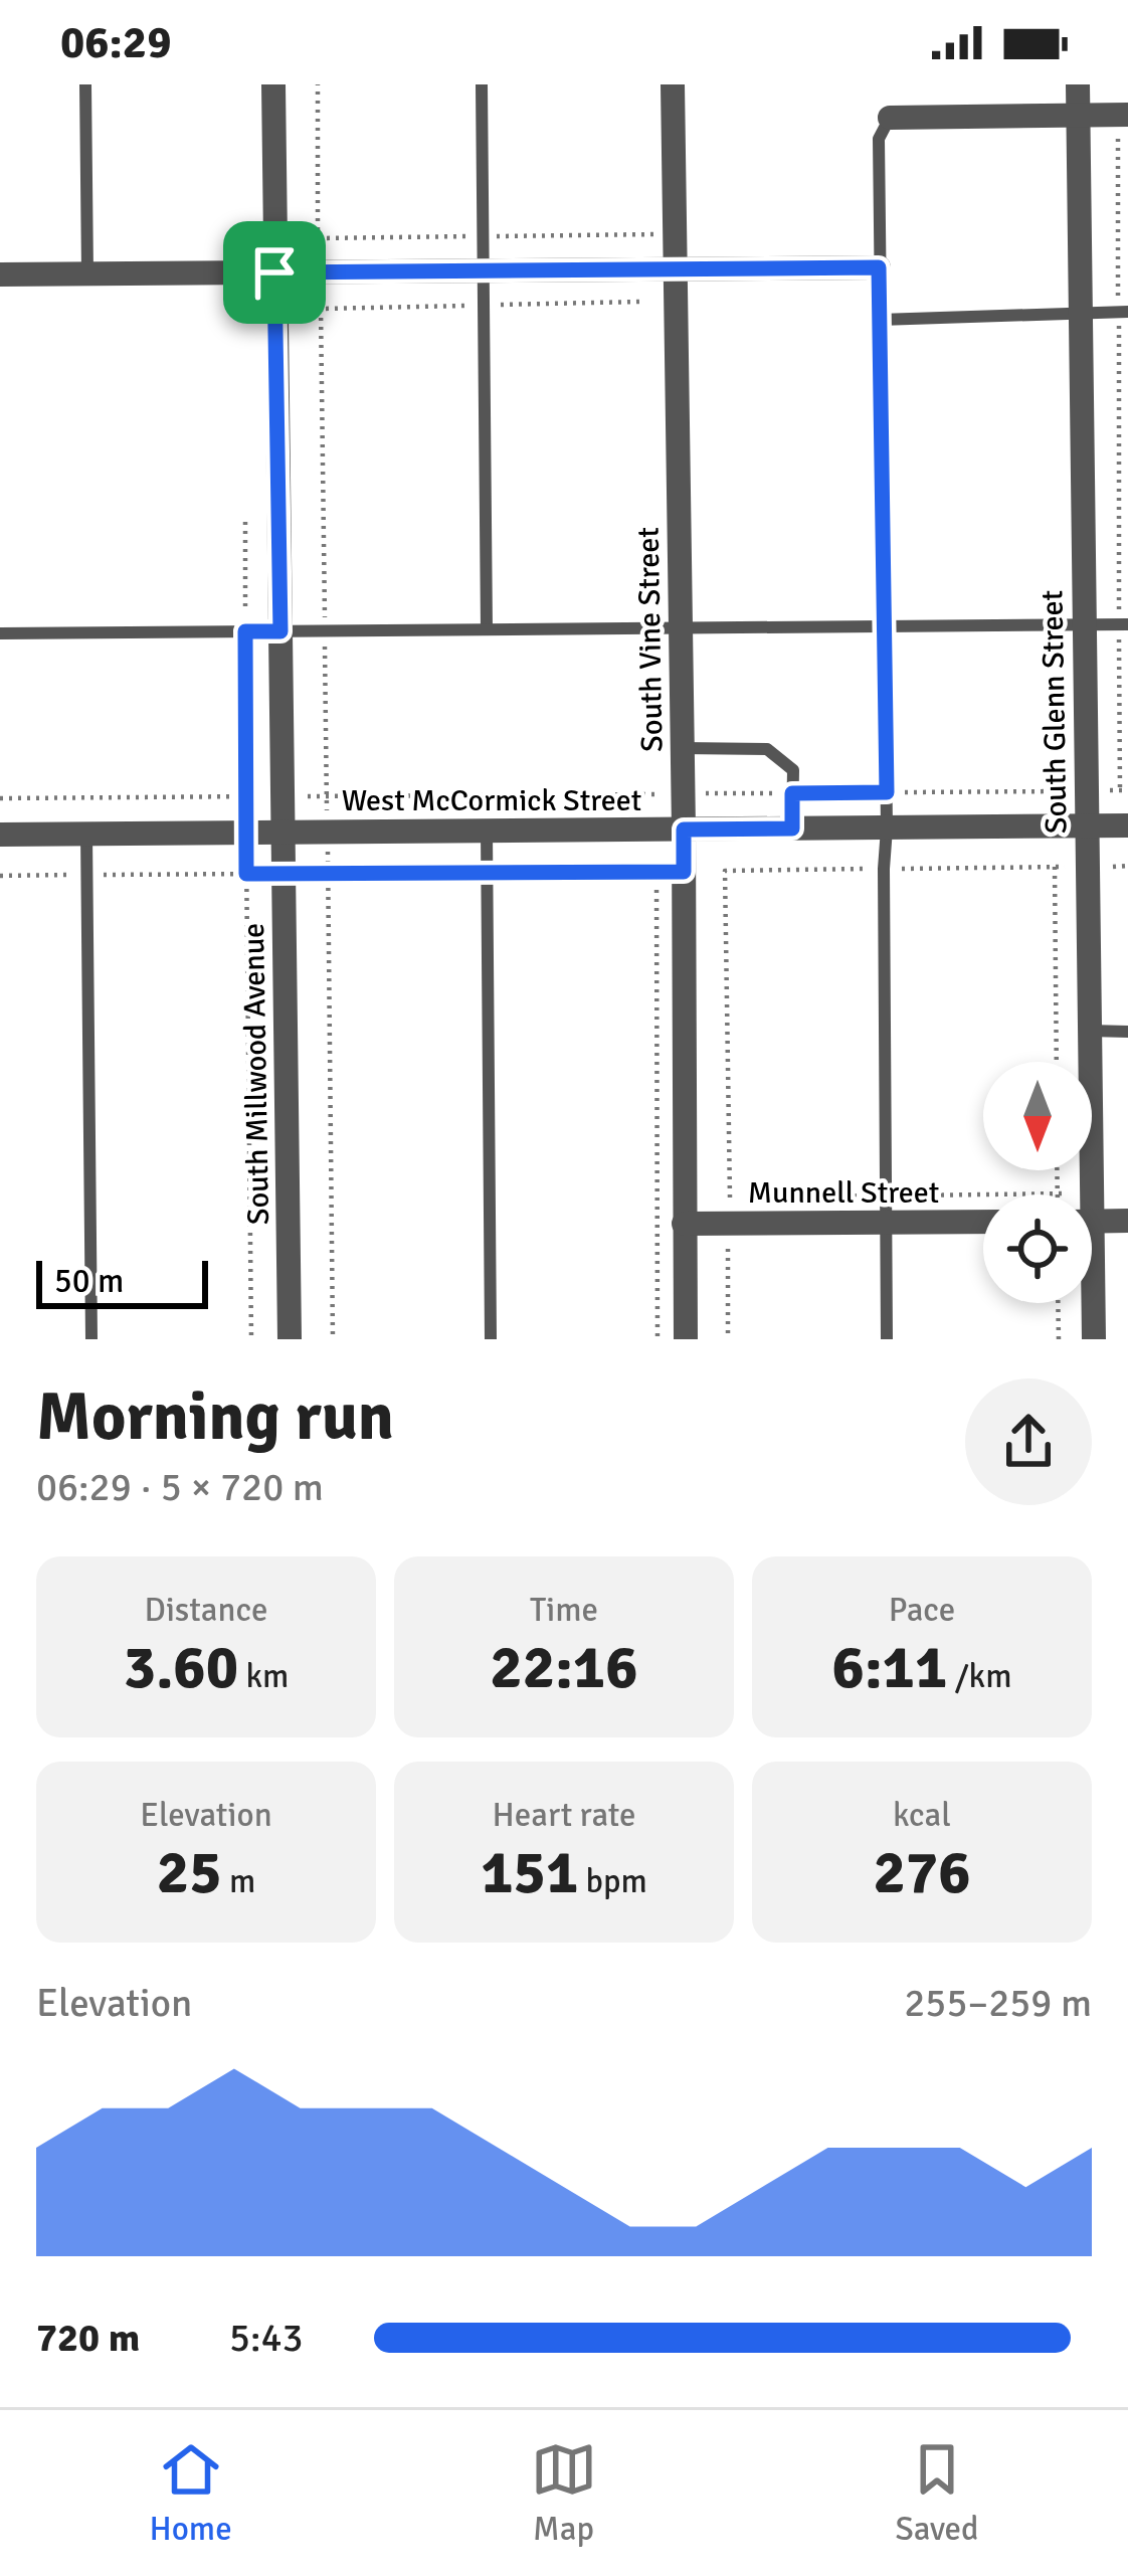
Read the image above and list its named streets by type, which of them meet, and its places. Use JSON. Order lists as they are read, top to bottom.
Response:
{
  "streets": {
    "street": [
      "South Vine Street",
      "South Glenn Street",
      "West McCormick Street",
      "South Millwood Avenue",
      "Munnell Street"
    ]
  },
  "crossings": [
    ["South Vine Street", "West McCormick Street"],
    ["South Vine Street", "Munnell Street"],
    ["South Glenn Street", "West McCormick Street"],
    ["West McCormick Street", "South Millwood Avenue"]
  ],
  "scale_bar": "50 m",
  "north": "bottom",
  "page": {
    "status": "06:29",
    "scale": "50 m",
    "heading": ["Morning run", "06:29 · 5 × 720 m"],
    "stats": [
      ["Distance", "3.60 km"],
      ["Time", "22:16"],
      ["Pace", "6:11 /km"],
      ["Elevation", "25 m"],
      ["Heart rate", "151 bpm"],
      ["kcal", "276"]
    ],
    "chart": ["Elevation", "255–259 m"],
    "list": [
      {
        "name": "720 m",
        "note": "5:43"
      }
    ],
    "tabs": ["Home", "Map", "Saved"]
  }
}
